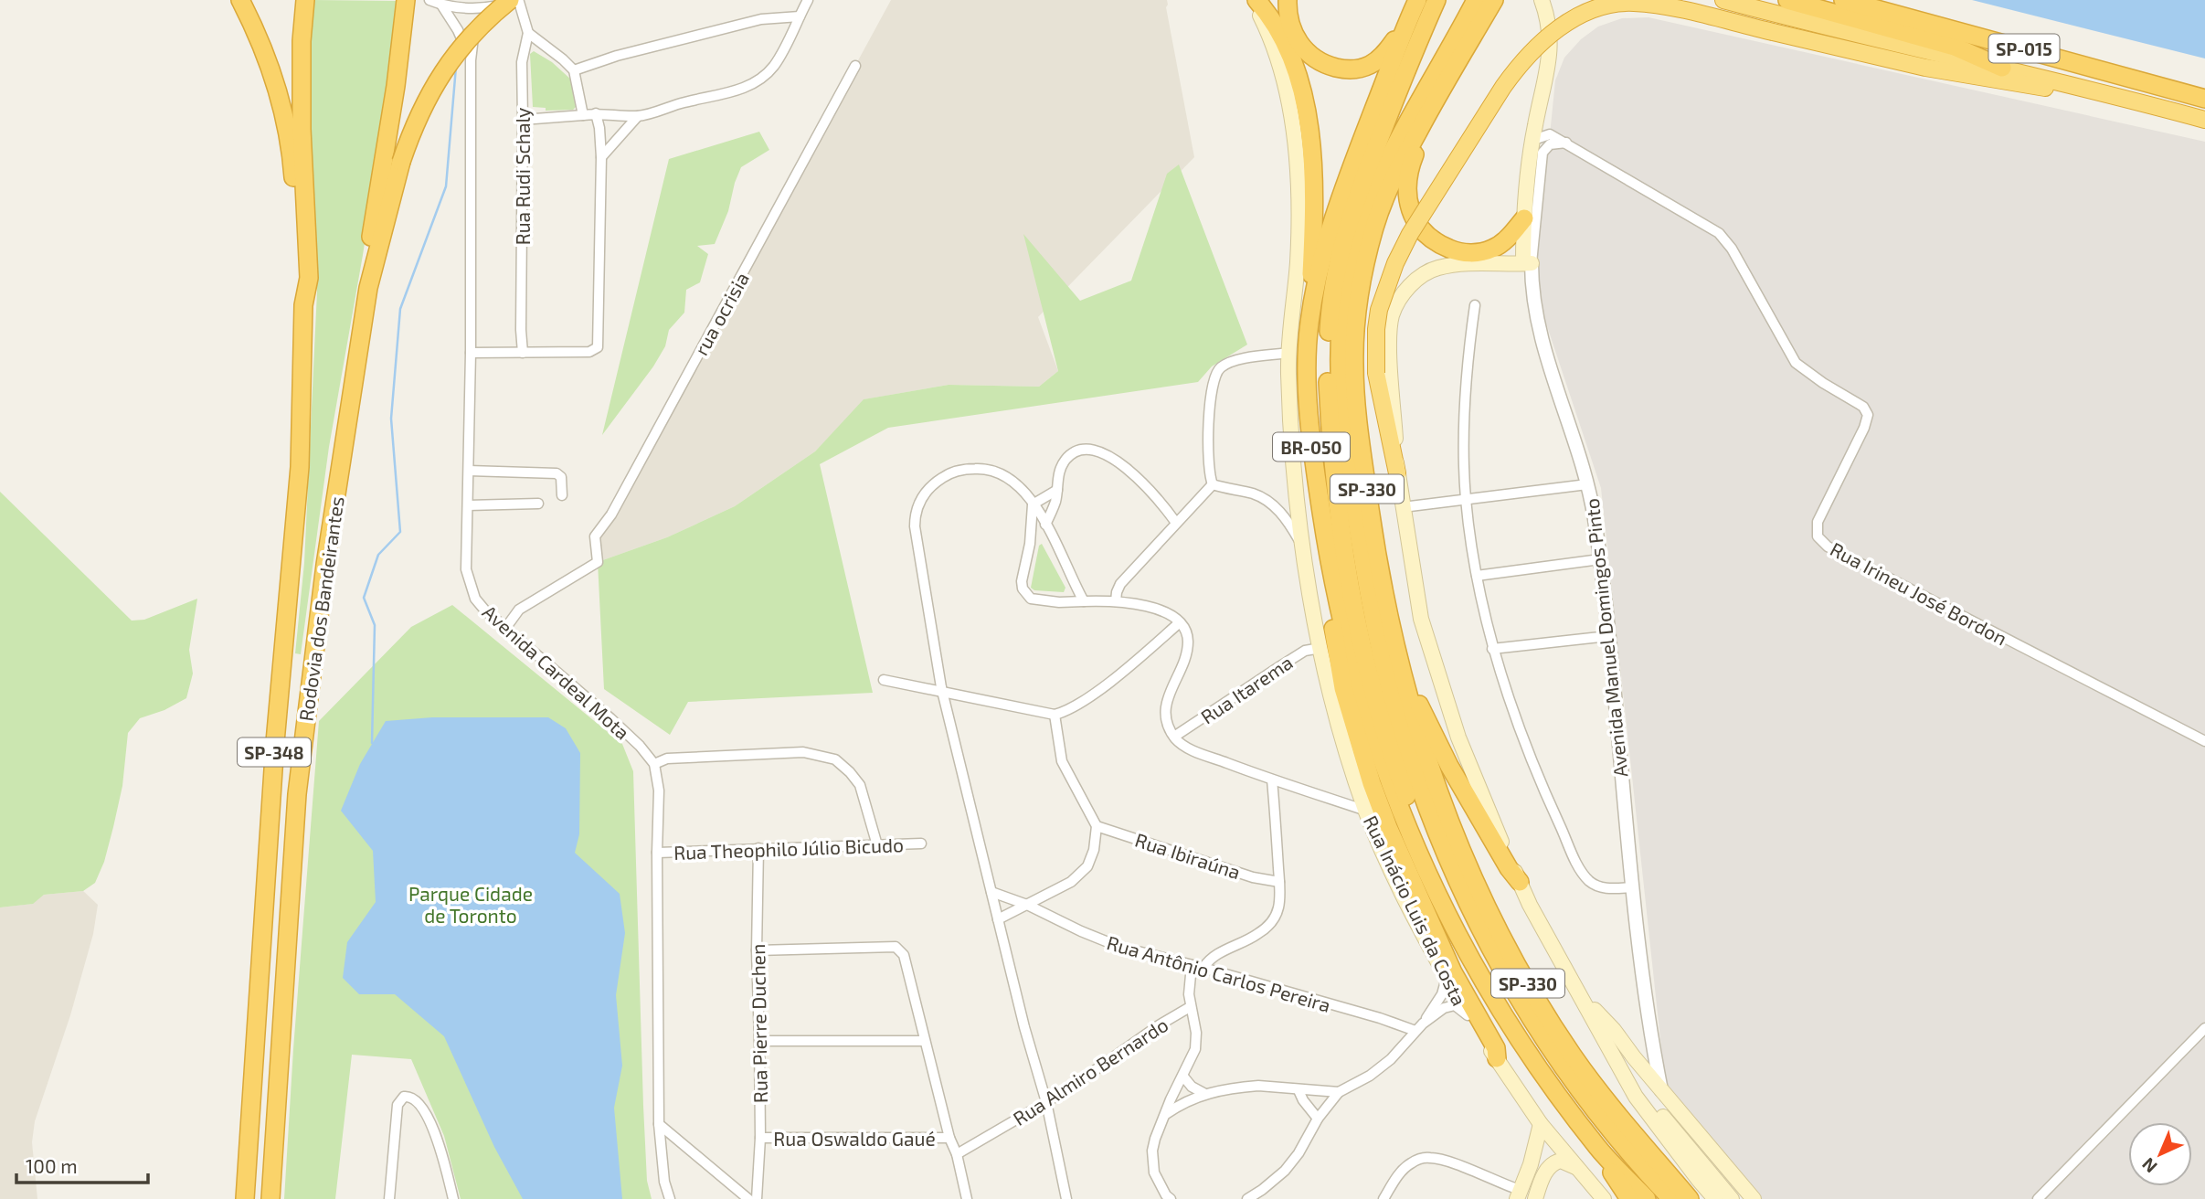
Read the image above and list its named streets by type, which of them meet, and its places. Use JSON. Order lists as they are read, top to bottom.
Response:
{
  "streets": {
    "highway": [
      "SP-015",
      "BR-050",
      "SP-330",
      "Rodovia dos Bandeirantes",
      "SP-348"
    ],
    "main road": ["Rua Inácio Luis da Costa"],
    "street": [
      "Rua Rudi Schaly",
      "rua ocrisia",
      "Rua Irineu José Bordon",
      "Avenida Manuel Domingos Pinto",
      "Avenida Cardeal Mota",
      "Rua Itarema",
      "Rua Theophilo Júlio Bicudo",
      "Rua Ibiraúna",
      "Rua Antônio Carlos Pereira",
      "Rua Pierre Duchen",
      "Rua Almiro Bernardo",
      "Rua Oswaldo Gaué"
    ]
  },
  "crossings": [
    ["rua ocrisia", "Avenida Cardeal Mota"],
    ["BR-050", "SP-330"],
    ["Rua Irineu José Bordon", "Avenida Manuel Domingos Pinto"],
    ["Rua Itarema", "Rua Inácio Luis da Costa"],
    ["Rua Theophilo Júlio Bicudo", "Rua Pierre Duchen"],
    ["Rua Pierre Duchen", "Rua Oswaldo Gaué"]
  ],
  "parks": ["Parque Cidade de Toronto"],
  "scale_bar": "100 m",
  "north": "bottom left"
}
